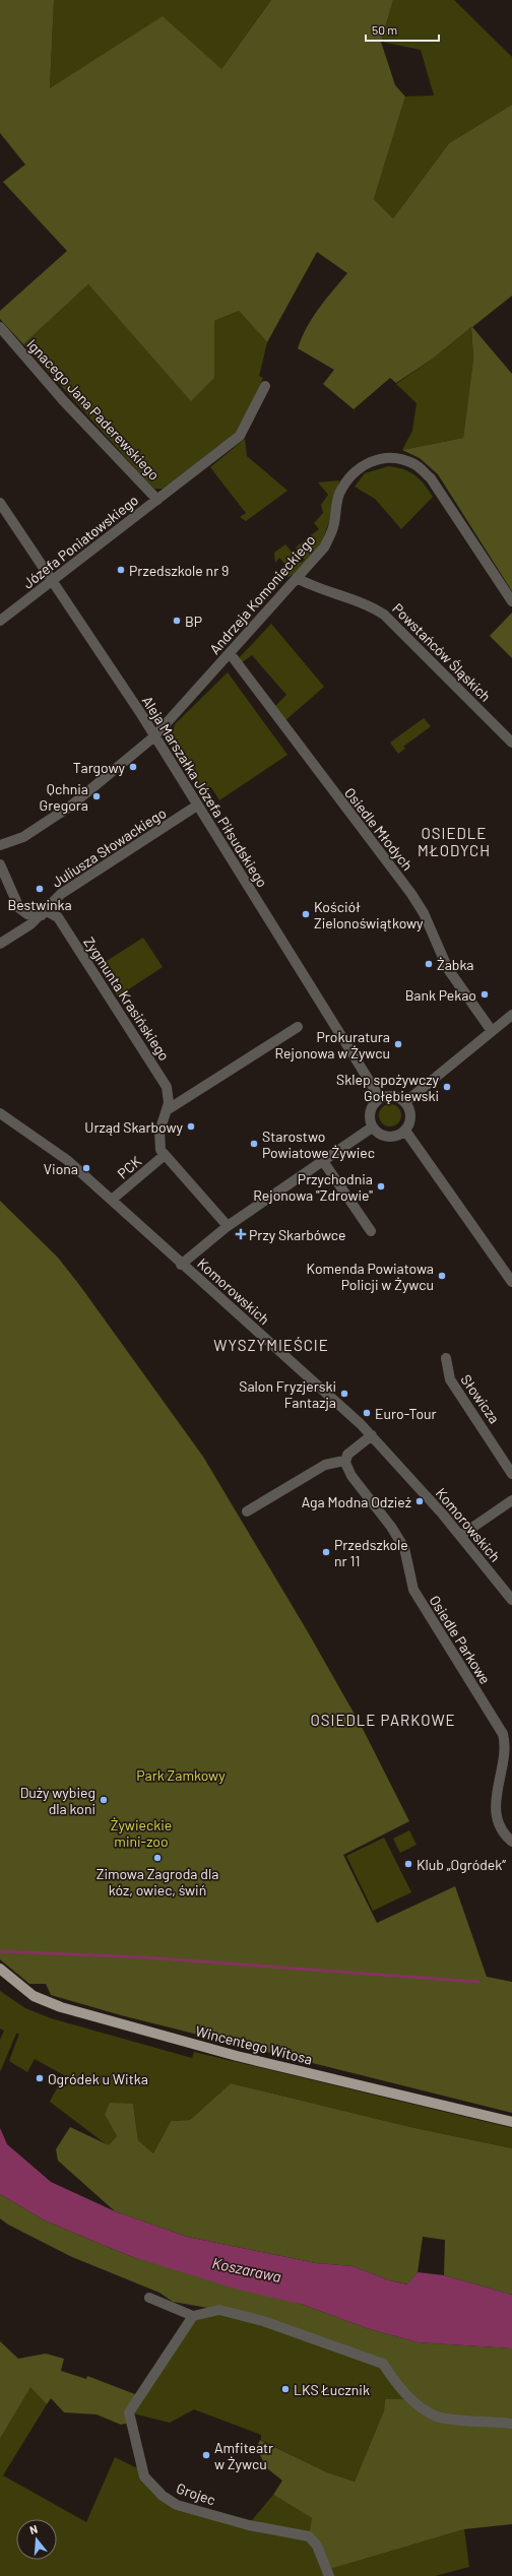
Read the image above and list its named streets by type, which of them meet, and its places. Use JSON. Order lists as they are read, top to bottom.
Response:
{
  "streets": {
    "main road": ["Wincentego Witosa"],
    "street": [
      "Ignacego Jana Paderewskiego",
      "Józefa Poniatowskiego",
      "Andrzeja Komonieckiego",
      "Powstańców Śląskich",
      "Aleja Marszałka Józefa Piłsudskiego",
      "Osiedle Młodych",
      "Juliusza Słowackiego",
      "Zygmunta Krasińskiego",
      "PCK",
      "Komorowskich",
      "Słowicza",
      "Osiedle Parkowe",
      "Grojec"
    ]
  },
  "crossings": [
    ["Ignacego Jana Paderewskiego", "Józefa Poniatowskiego"],
    ["Józefa Poniatowskiego", "Aleja Marszałka Józefa Piłsudskiego"],
    ["Andrzeja Komonieckiego", "Powstańców Śląskich"],
    ["Andrzeja Komonieckiego", "Aleja Marszałka Józefa Piłsudskiego"],
    ["Andrzeja Komonieckiego", "Osiedle Młodych"],
    ["Aleja Marszałka Józefa Piłsudskiego", "Juliusza Słowackiego"],
    ["Juliusza Słowackiego", "Zygmunta Krasińskiego"],
    ["Zygmunta Krasińskiego", "PCK"],
    ["PCK", "Komorowskich"]
  ],
  "districts": ["OSIEDLE MŁODYCH", "WYSZYMIEŚCIE", "OSIEDLE PARKOWE"],
  "water": ["Koszarawa"],
  "parks": ["Park Zamkowy", "Żywieckie mini-zoo"],
  "places": {
    "other": [
      "Przedszkole nr 9",
      "BP",
      "Targowy",
      "Qchnia Gregora",
      "Bestwinka",
      "Kościół Zielonoświątkowy",
      "Żabka",
      "Bank Pekao",
      "Prokuratura Rejonowa w Żywcu",
      "Sklep spożywczy Gołębiewski",
      "Urząd Skarbowy",
      "Starostwo Powiatowe Żywiec",
      "Viona",
      "Przychodnia Rejonowa \"Zdrowie\"",
      "Komenda Powiatowa Policji w Żywcu",
      "Salon Fryzjerski Fantazja",
      "Euro-Tour",
      "Aga Modna Odzież",
      "Przedszkole nr 11",
      "Duży wybieg dla koni",
      "Zimowa Zagroda dla kóz, owiec, świń",
      "Klub „Ogródek”",
      "Ogródek u Witka",
      "LKS Łucznik",
      "Amfiteatr w Żywcu"
    ],
    "health": ["Przy Skarbówce"]
  },
  "scale_bar": "50 m",
  "north": "top"
}
